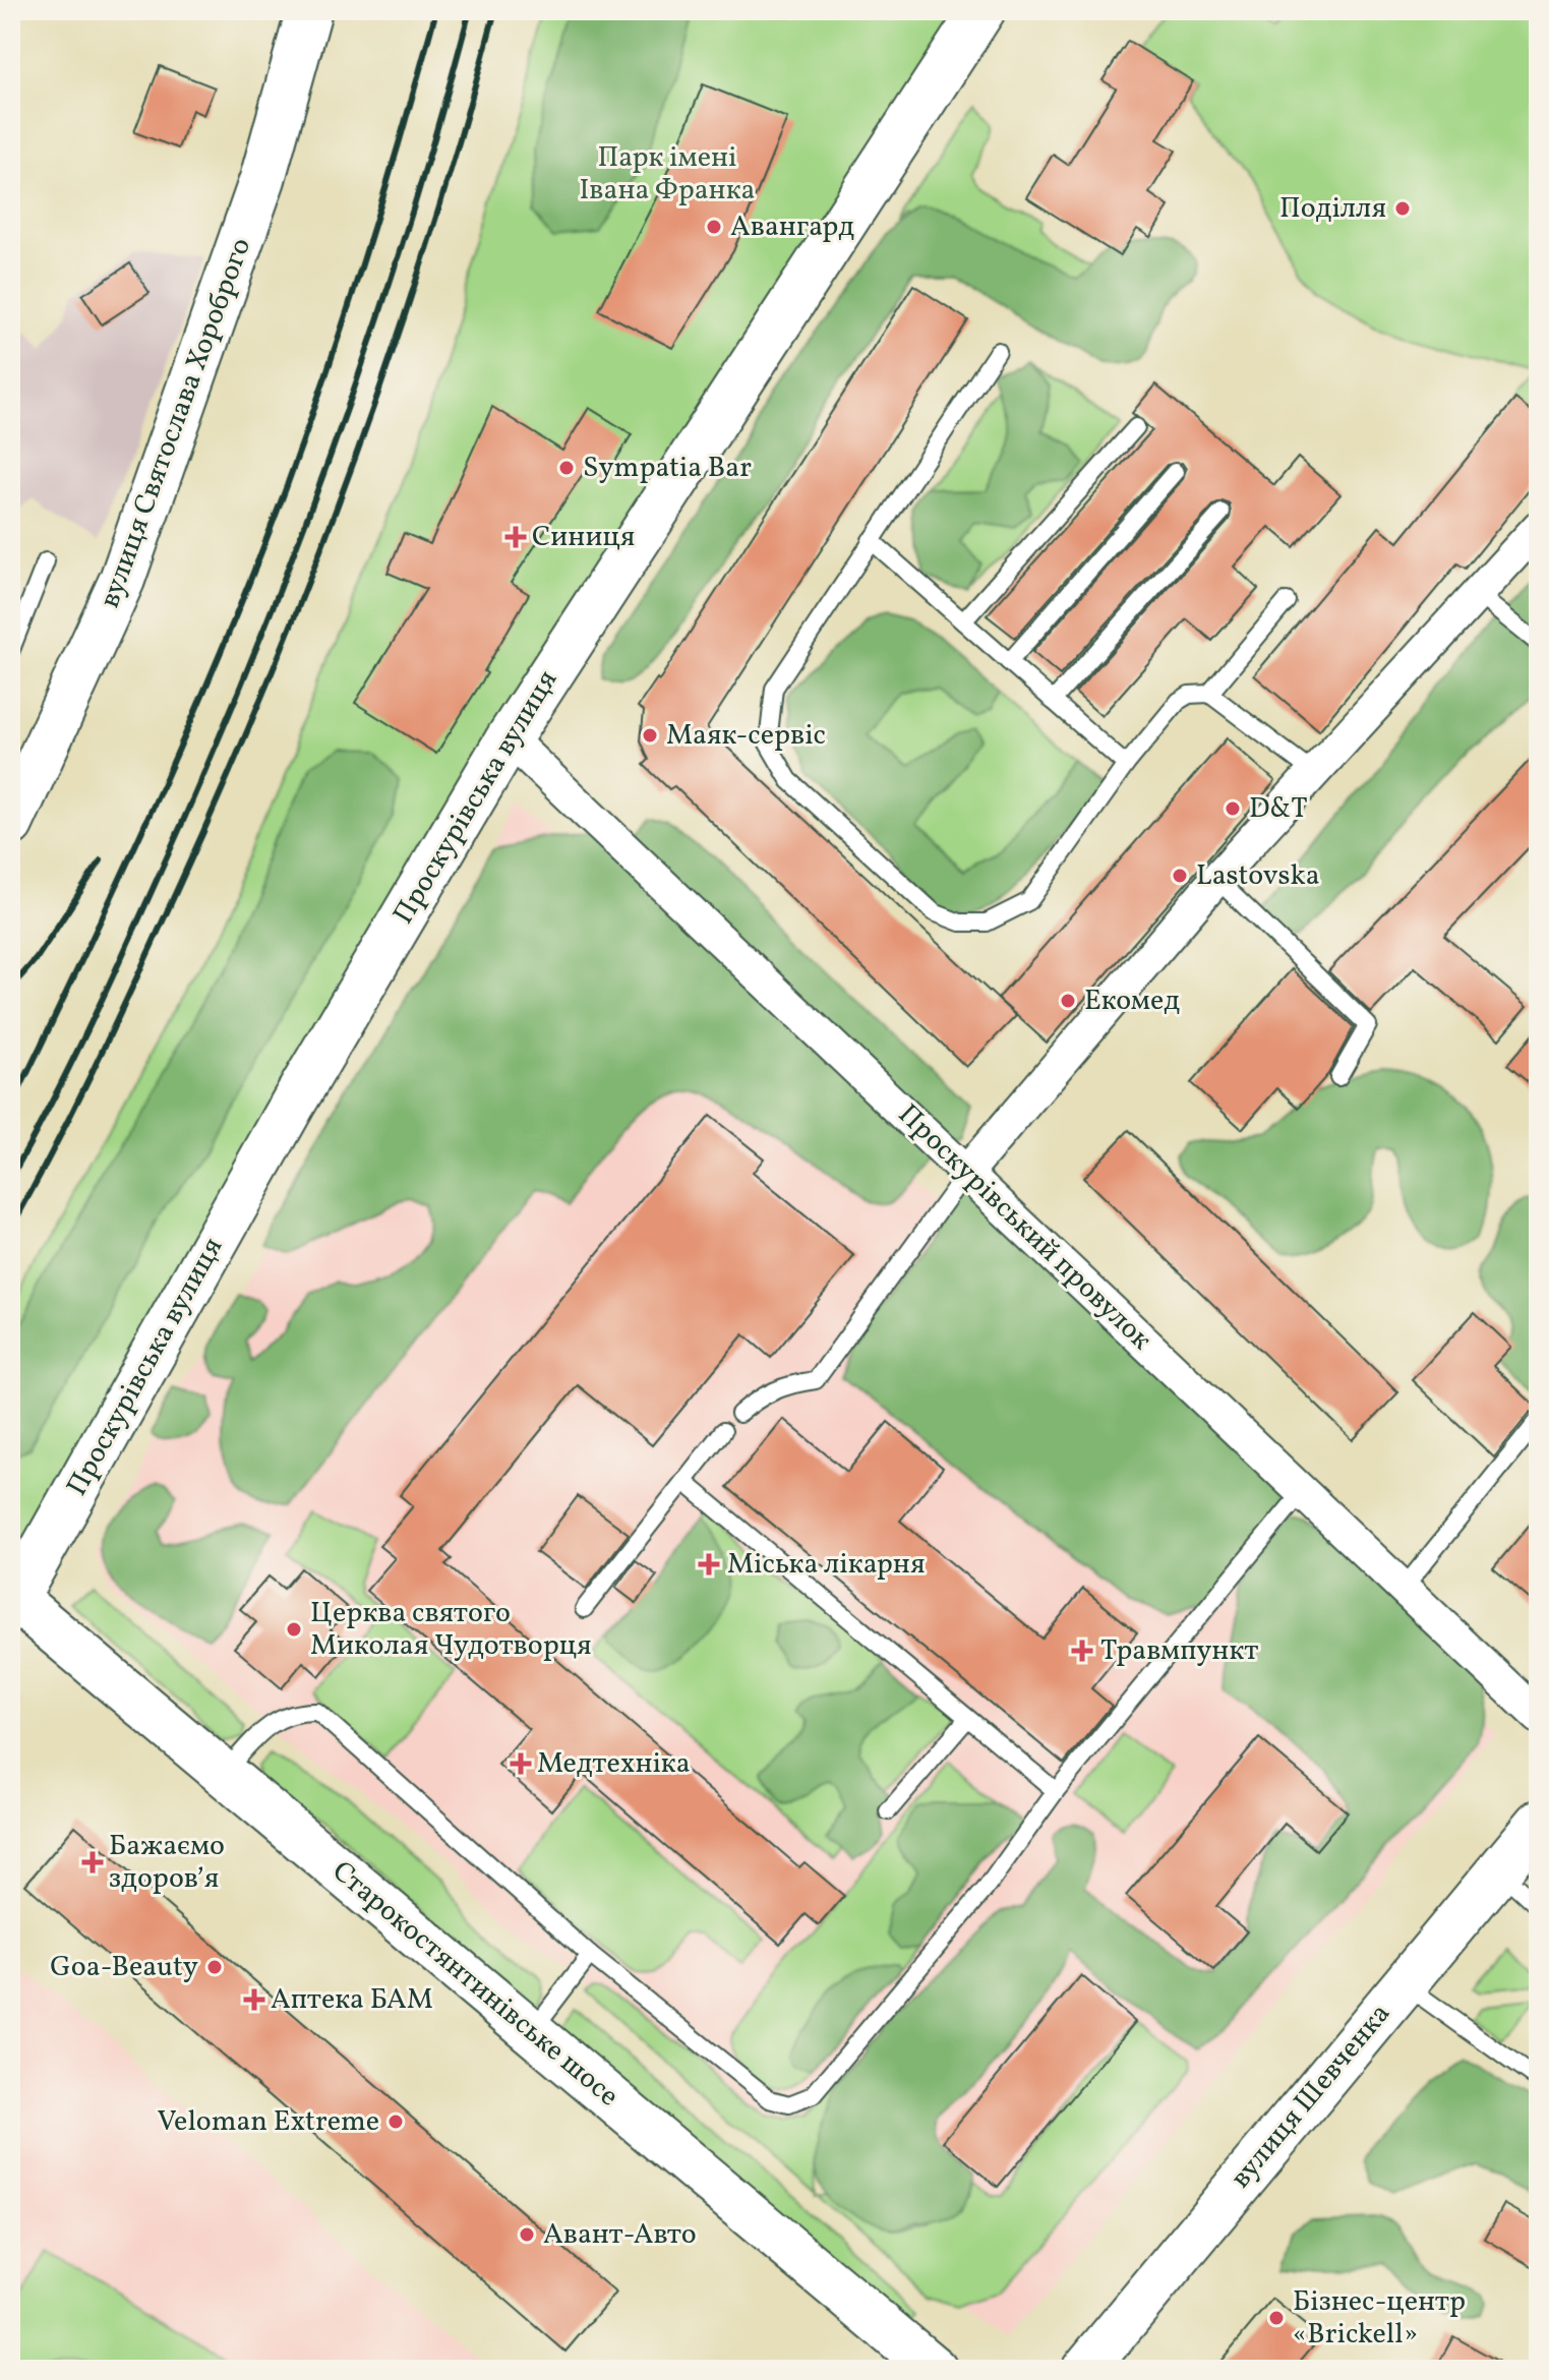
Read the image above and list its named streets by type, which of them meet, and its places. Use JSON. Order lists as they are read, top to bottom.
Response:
{
  "streets": {
    "main road": [
      "вулиця Святослава Хороброго",
      "Проскурівська вулиця",
      "Старокостянтинівське шосе",
      "вулиця Шевченка"
    ],
    "street": ["Проскурівський провулок"]
  },
  "crossings": [
    ["Проскурівська вулиця", "Проскурівський провулок"],
    ["Проскурівська вулиця", "Старокостянтинівське шосе"]
  ],
  "parks": ["Парк імені Івана Франка"],
  "places": {
    "other": [
      "Поділля",
      "Авангард",
      "Sympatia Bar",
      "Маяк-сервіс",
      "D&T",
      "Lastovska",
      "Екомед",
      "Церква святого Миколая Чудотворця",
      "Goa-Beauty",
      "Veloman Extreme",
      "Авант-Авто",
      "Бізнес-центр «Brickell»"
    ],
    "health": [
      "Синиця",
      "Міська лікарня",
      "Травмпункт",
      "Медтехніка",
      "Бажаємо здоровʼя",
      "Аптека БАМ"
    ]
  }
}
